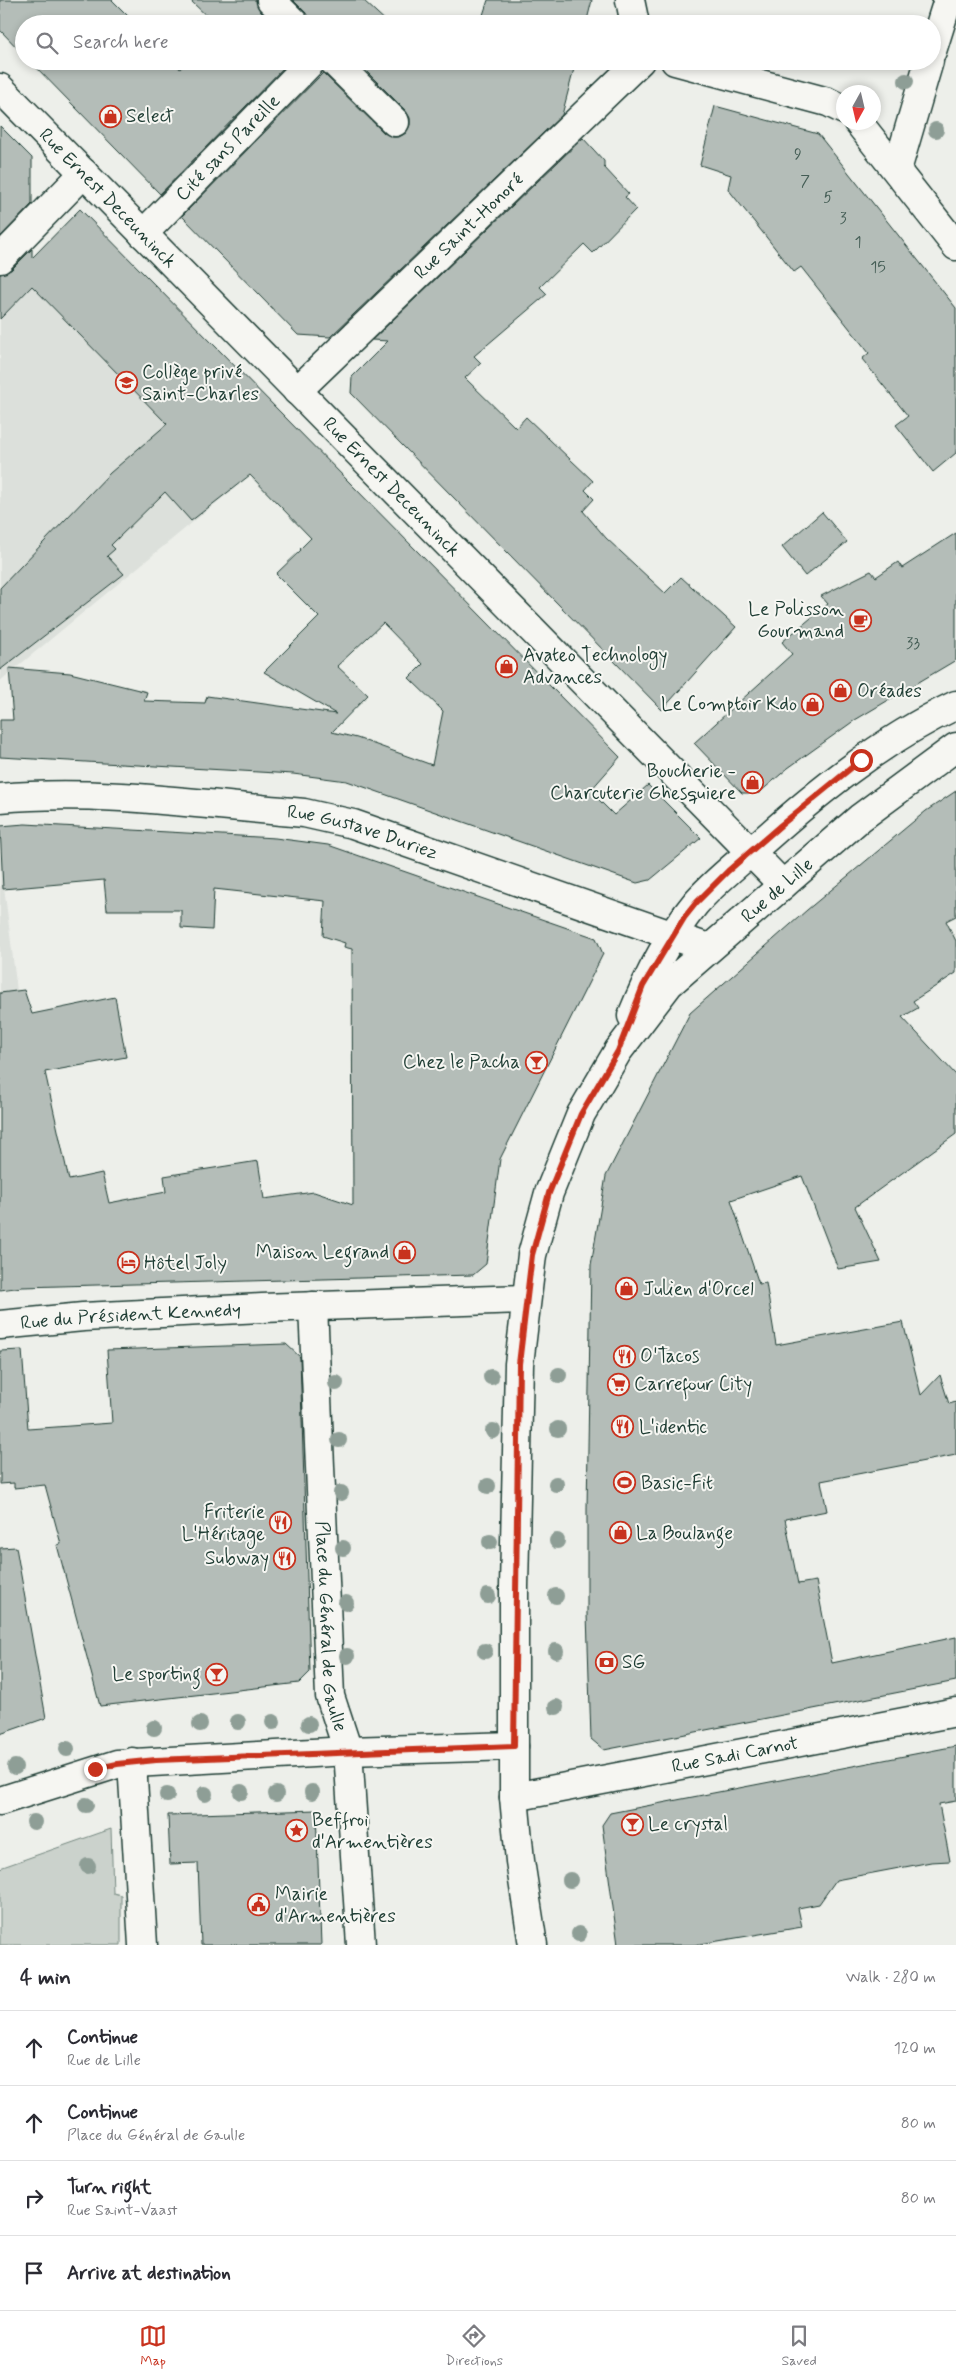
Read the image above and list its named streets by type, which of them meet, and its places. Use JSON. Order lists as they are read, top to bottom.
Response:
{
  "streets": {
    "street": [
      "Cité sans Pareille",
      "Rue Ernest Deceuninck",
      "Rue Saint-Honoré",
      "Rue Gustave Duriez",
      "Rue de Lille",
      "Rue du Président Kennedy",
      "Place du Général de Gaulle",
      "Rue Sadi Carnot"
    ]
  },
  "crossings": [
    ["Cité sans Pareille", "Rue Ernest Deceuninck"],
    ["Rue Ernest Deceuninck", "Rue Saint-Honoré"],
    ["Rue Ernest Deceuninck", "Rue de Lille"],
    ["Rue Gustave Duriez", "Rue de Lille"],
    ["Rue du Président Kennedy", "Place du Général de Gaulle"]
  ],
  "places": {
    "shop": [
      "Select",
      "Avateo Technology Advances",
      "Oréades",
      "Le Comptoir Kdo",
      "Boucherie - Charcuterie Ghesquiere",
      "Maison Legrand",
      "Julien d'Orcel",
      "La Boulange"
    ],
    "school or university": ["Collège privé Saint-Charles"],
    "cafe": ["Le Polisson Gourmand"],
    "bar": ["Chez le Pacha", "Le sporting", "Le crystal"],
    "hotel": ["Hôtel Joly"],
    "restaurant": [
      "O'Tacos",
      "L'identic",
      "Friterie L'Héritage",
      "Subway"
    ],
    "supermarket": ["Carrefour City"],
    "sports": ["Basic-Fit"],
    "bank": ["SG"],
    "place": ["Beffroi d'Armentières"],
    "public building": ["Mairie d'Armentières"]
  },
  "house_numbers": [
    "9",
    "7",
    "5",
    "3",
    "1",
    "15",
    "33"
  ],
  "north": "bottom",
  "page": {
    "search": "Search here",
    "heading": ["4 min", "Walk · 280 m"],
    "list": [
      ["Continue", "Rue de Lille", "120 m"],
      ["Continue", "Place du Général de Gaulle", "80 m"],
      ["Turn right", "Rue Saint-Vaast", "80 m"],
      "Arrive at destination"
    ],
    "nav": ["Map", "Directions", "Saved"]
  }
}
